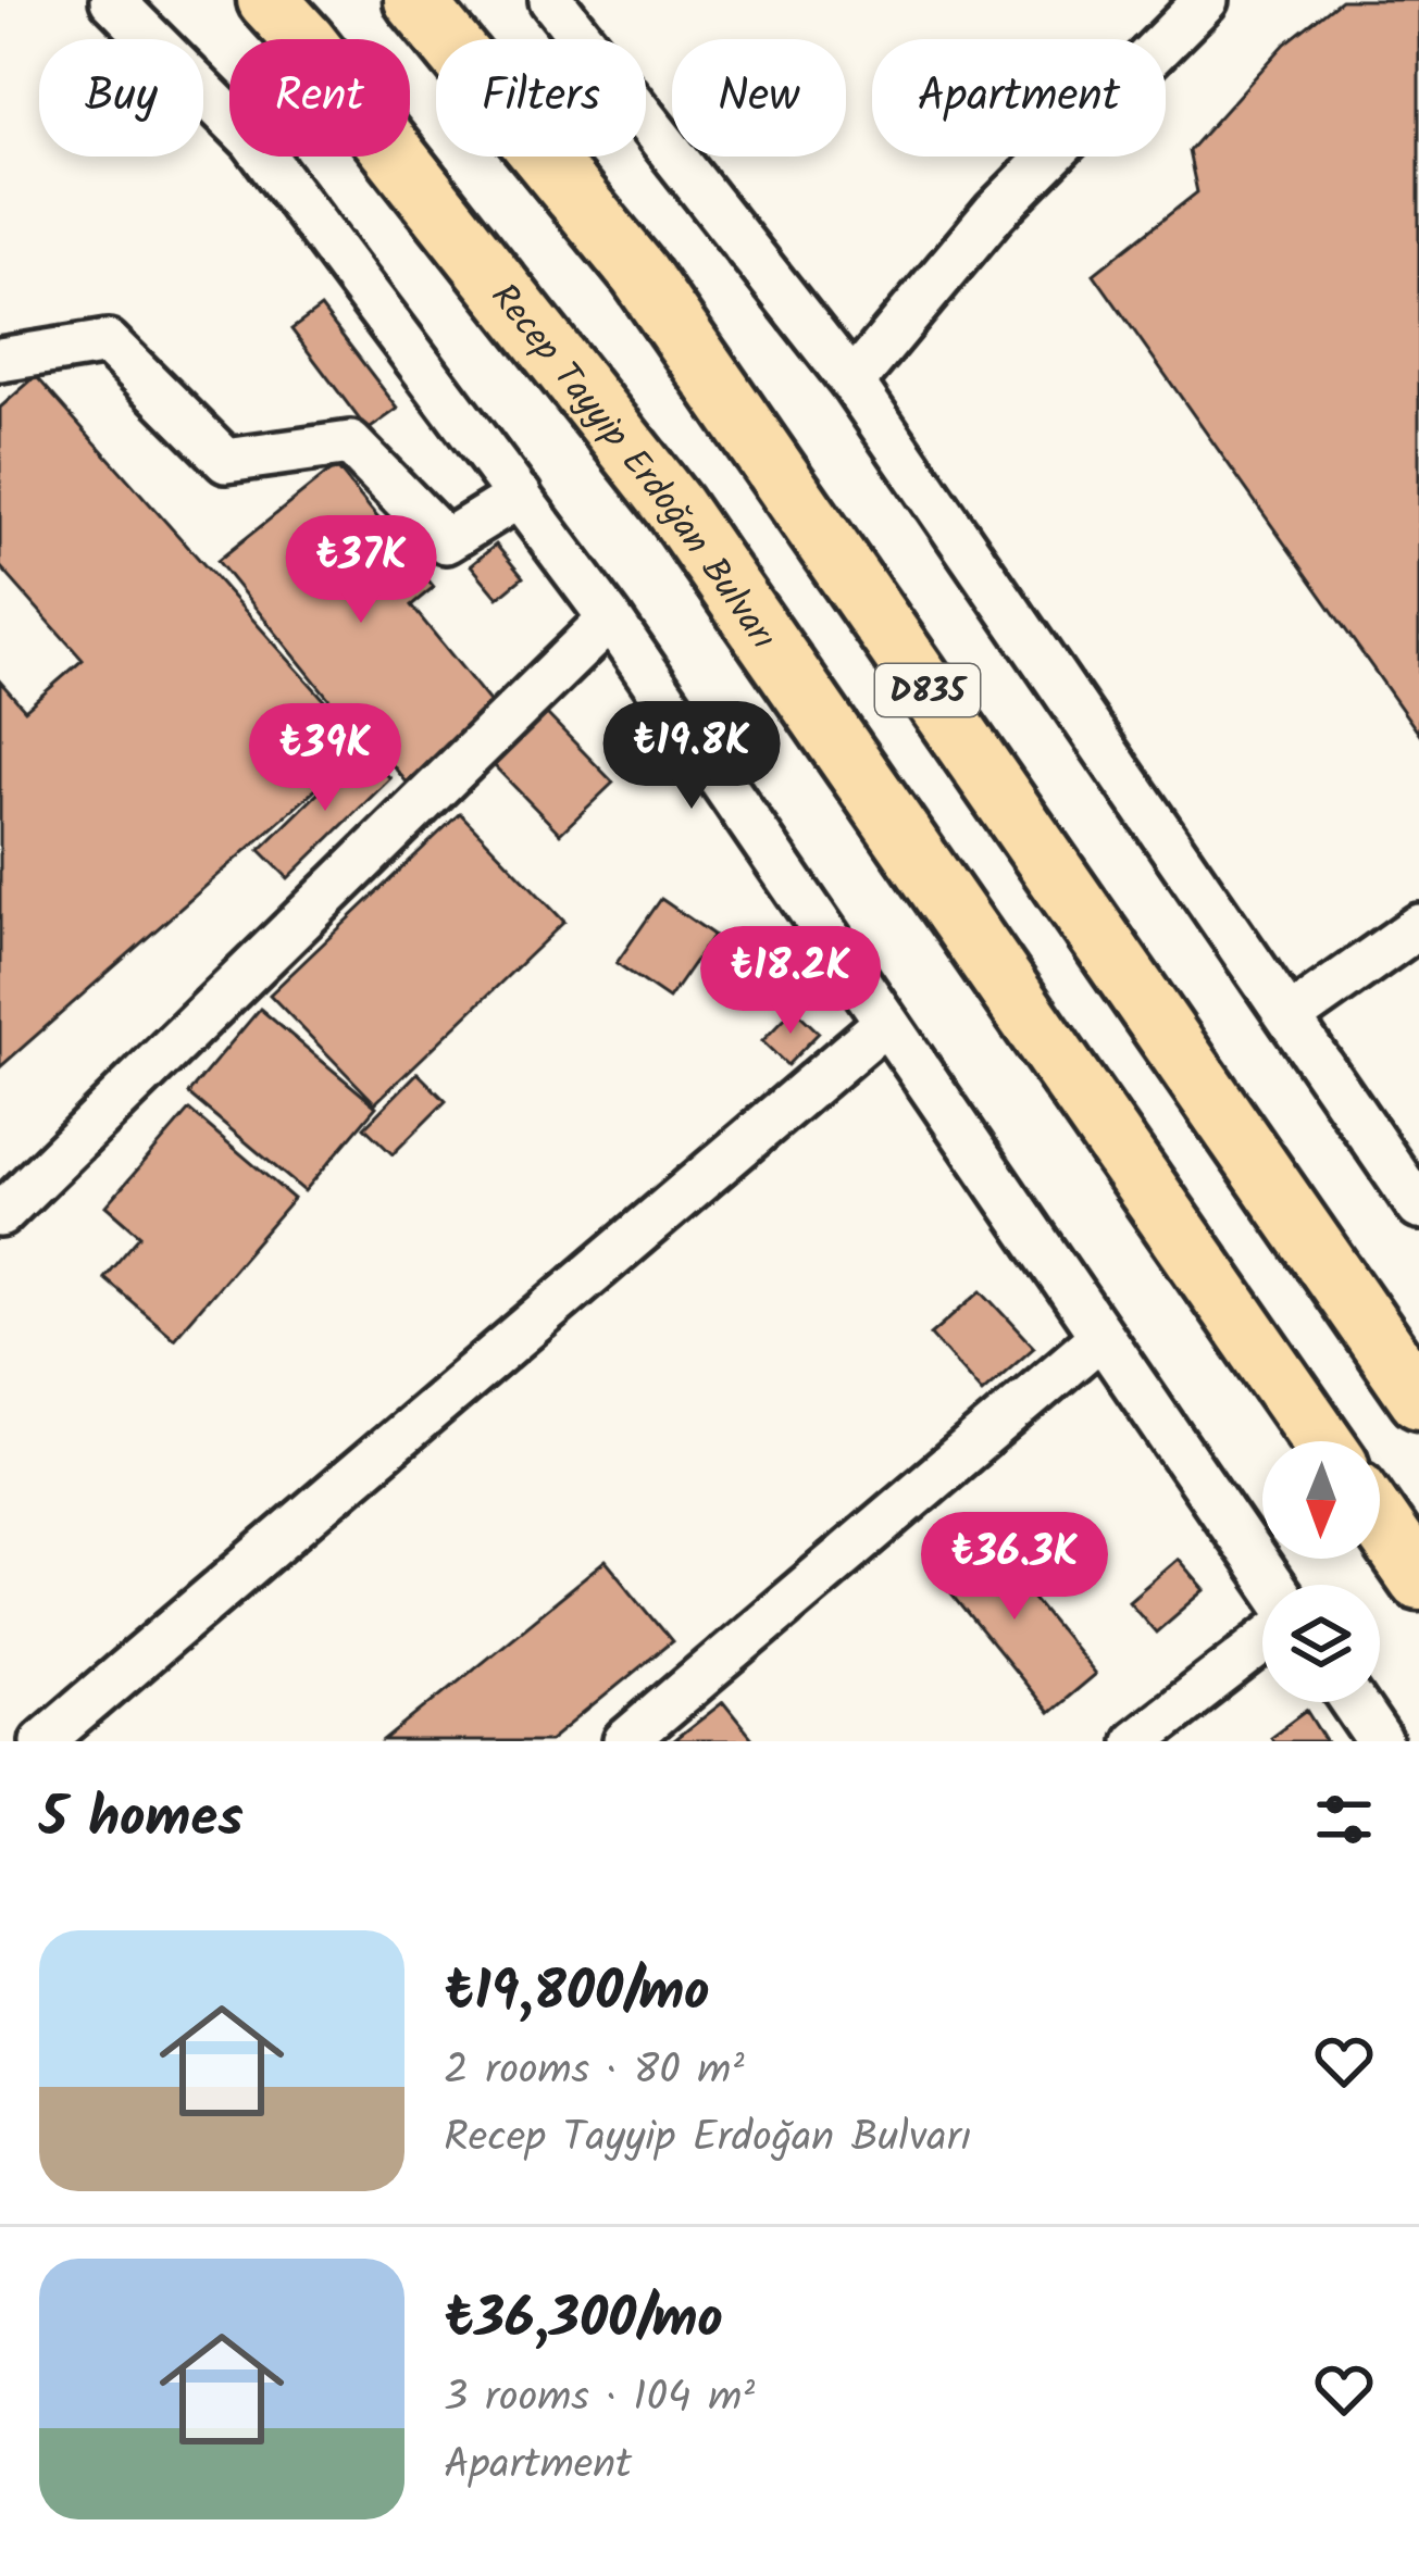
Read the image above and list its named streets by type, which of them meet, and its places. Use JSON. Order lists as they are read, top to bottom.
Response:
{
  "streets": {
    "highway": ["Recep Tayyip Erdoğan Bulvarı", "D835"]
  },
  "north": "bottom",
  "page": {
    "chip": [
      "Buy",
      "Rent",
      "Filters",
      "New",
      "Apartment"
    ],
    "price": [
      "₺37K",
      "₺19.8K",
      "₺39K",
      "₺18.2K",
      "₺36.3K"
    ],
    "heading": "5 homes",
    "list": [
      {
        "name": "₺19,800/mo",
        "note": "2 rooms · 80 m² · Recep Tayyip Erdoğan Bulvarı"
      },
      {
        "name": "₺36,300/mo",
        "note": "3 rooms · 104 m² · Apartment"
      }
    ]
  }
}
